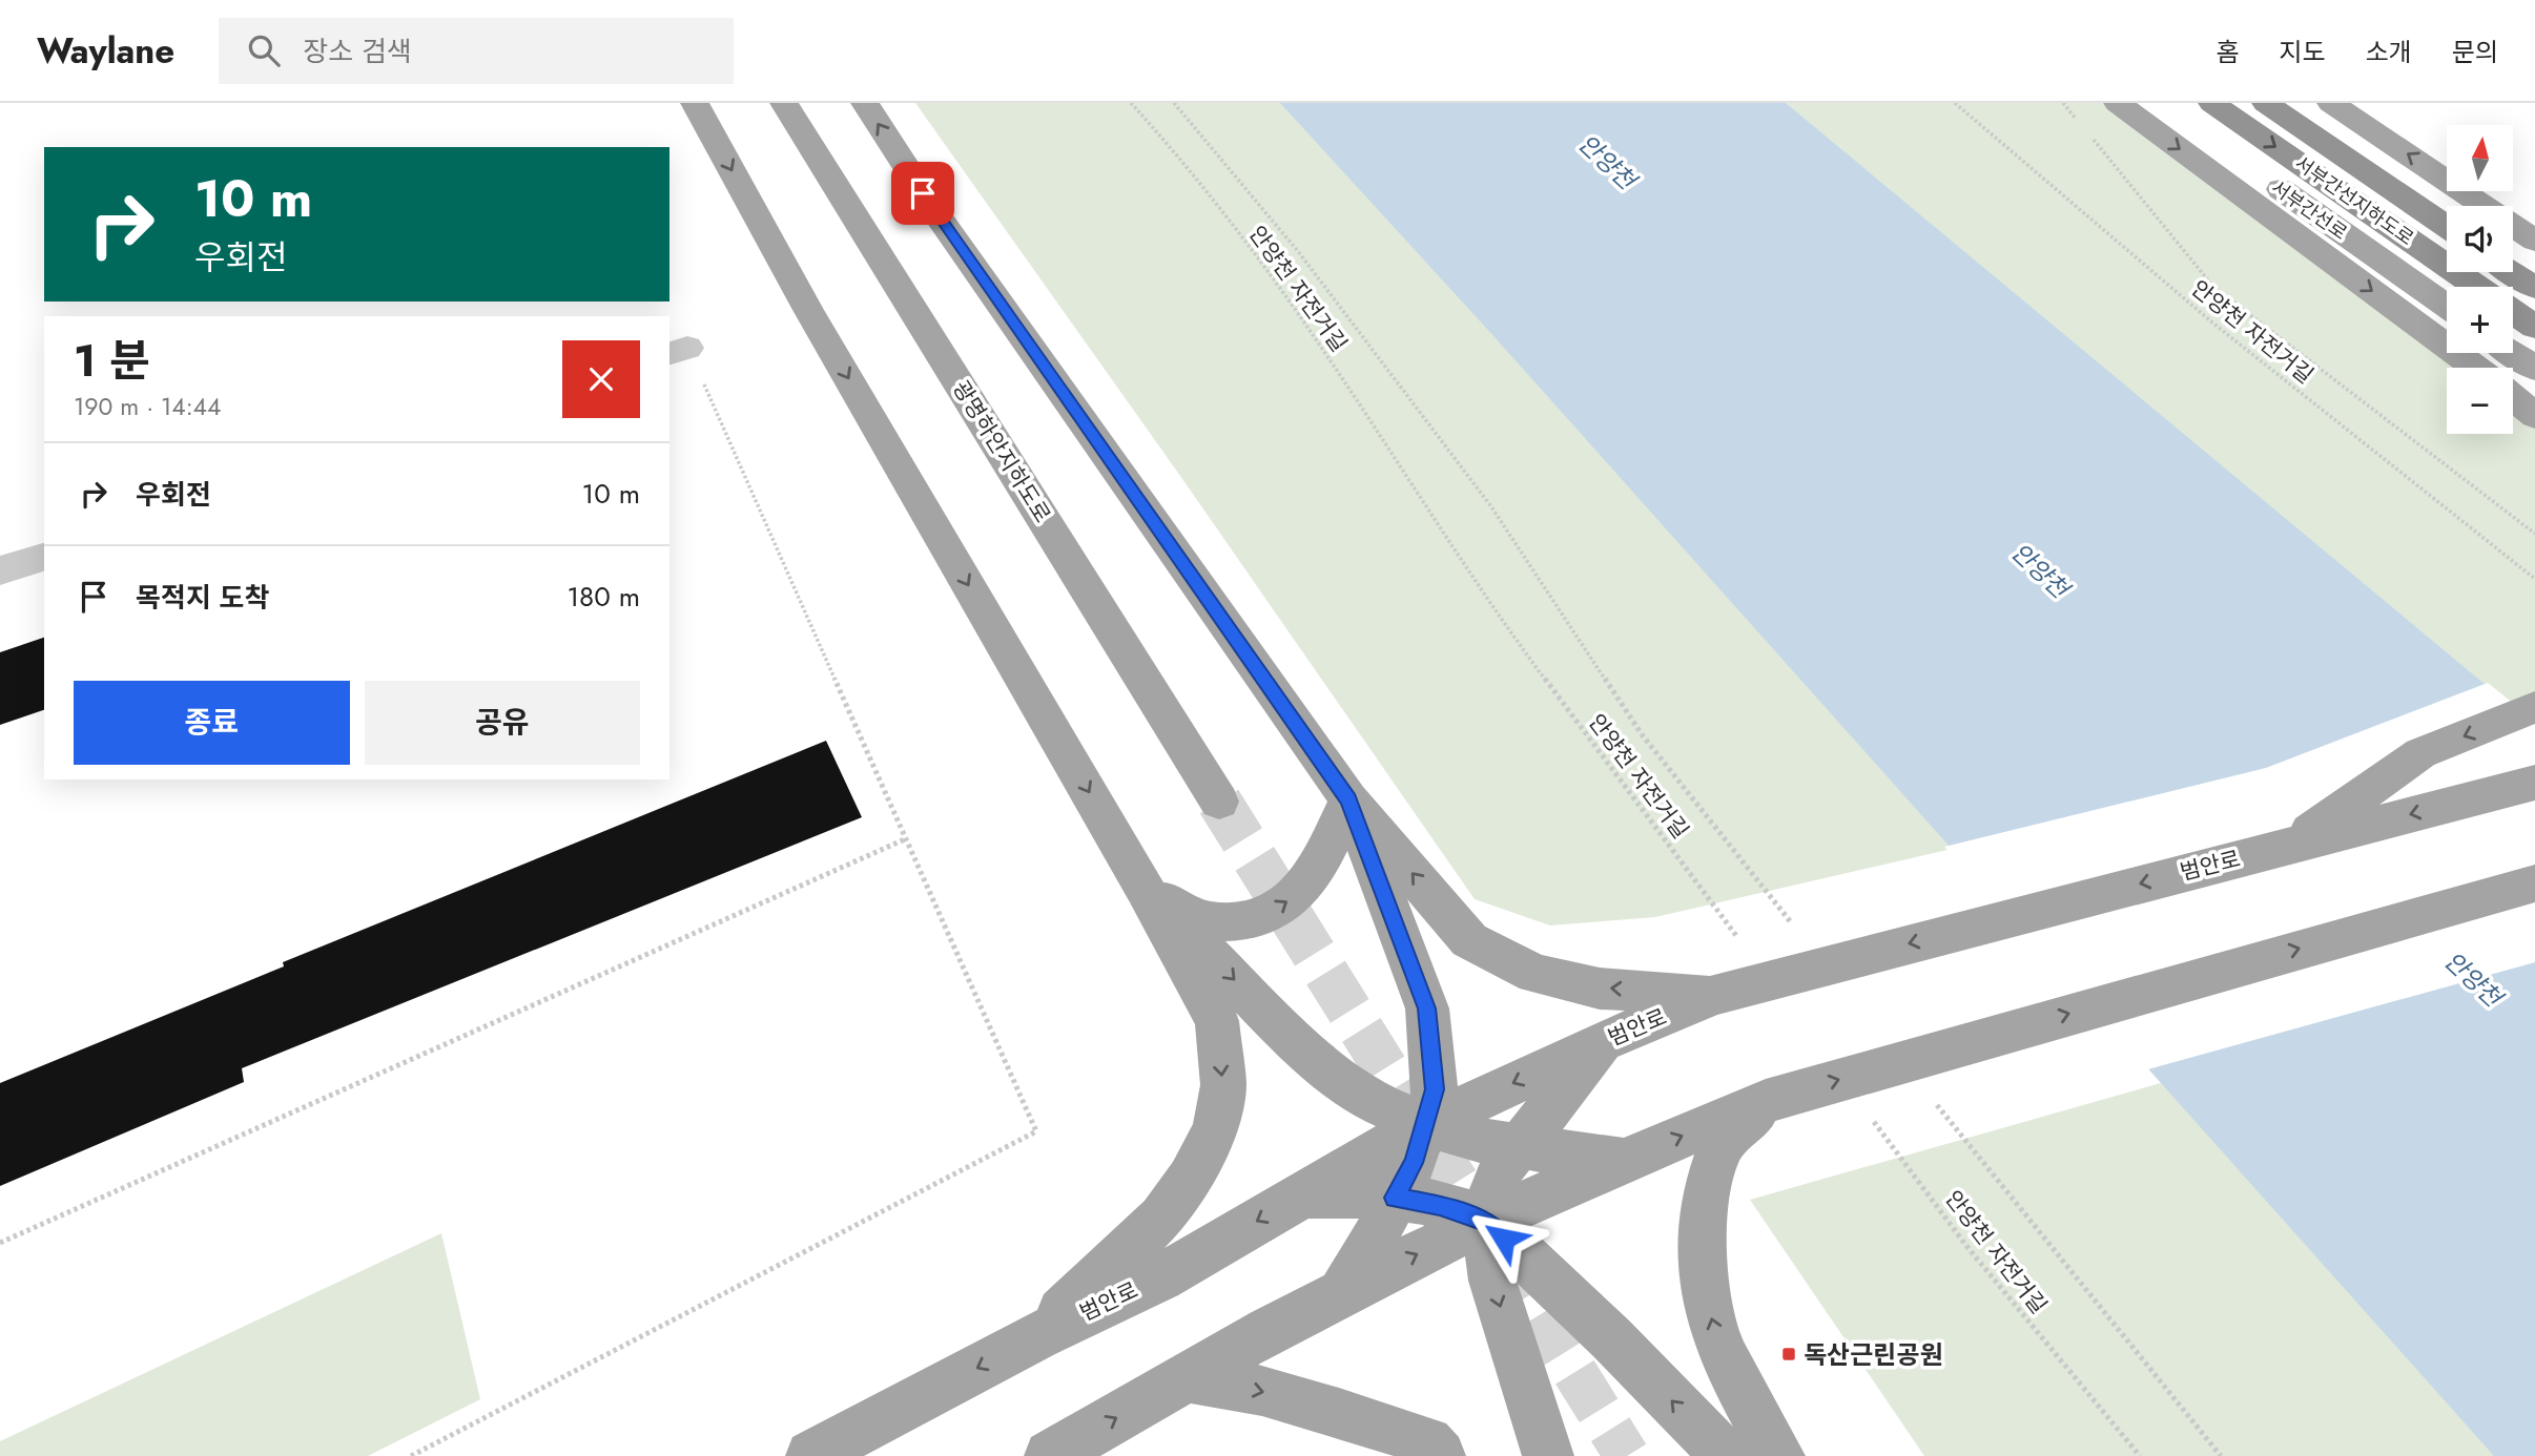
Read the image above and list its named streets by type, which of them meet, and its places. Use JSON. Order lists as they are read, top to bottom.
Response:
{
  "streets": {
    "highway": ["서부간선지하도로"],
    "main road": ["서부간선로", "광명하안지하도로", "범안로"],
    "path": ["안양천 자전거길"]
  },
  "water": ["안양천"],
  "places": {
    "transit": ["독산근린공원"]
  },
  "north": "top",
  "page": {
    "header": "Waylane",
    "search": "장소 검색",
    "nav": [
      "홈",
      "지도",
      "소개",
      "문의"
    ],
    "map_buttons": ["+", "−"],
    "turn": ["10 m", "우회전"],
    "heading": ["1 분", "190 m · 14:44"],
    "list": [
      {
        "name": "우회전",
        "value": "10 m"
      },
      {
        "name": "목적지 도착",
        "value": "180 m"
      }
    ],
    "buttons": ["종료", "공유"]
  }
}
